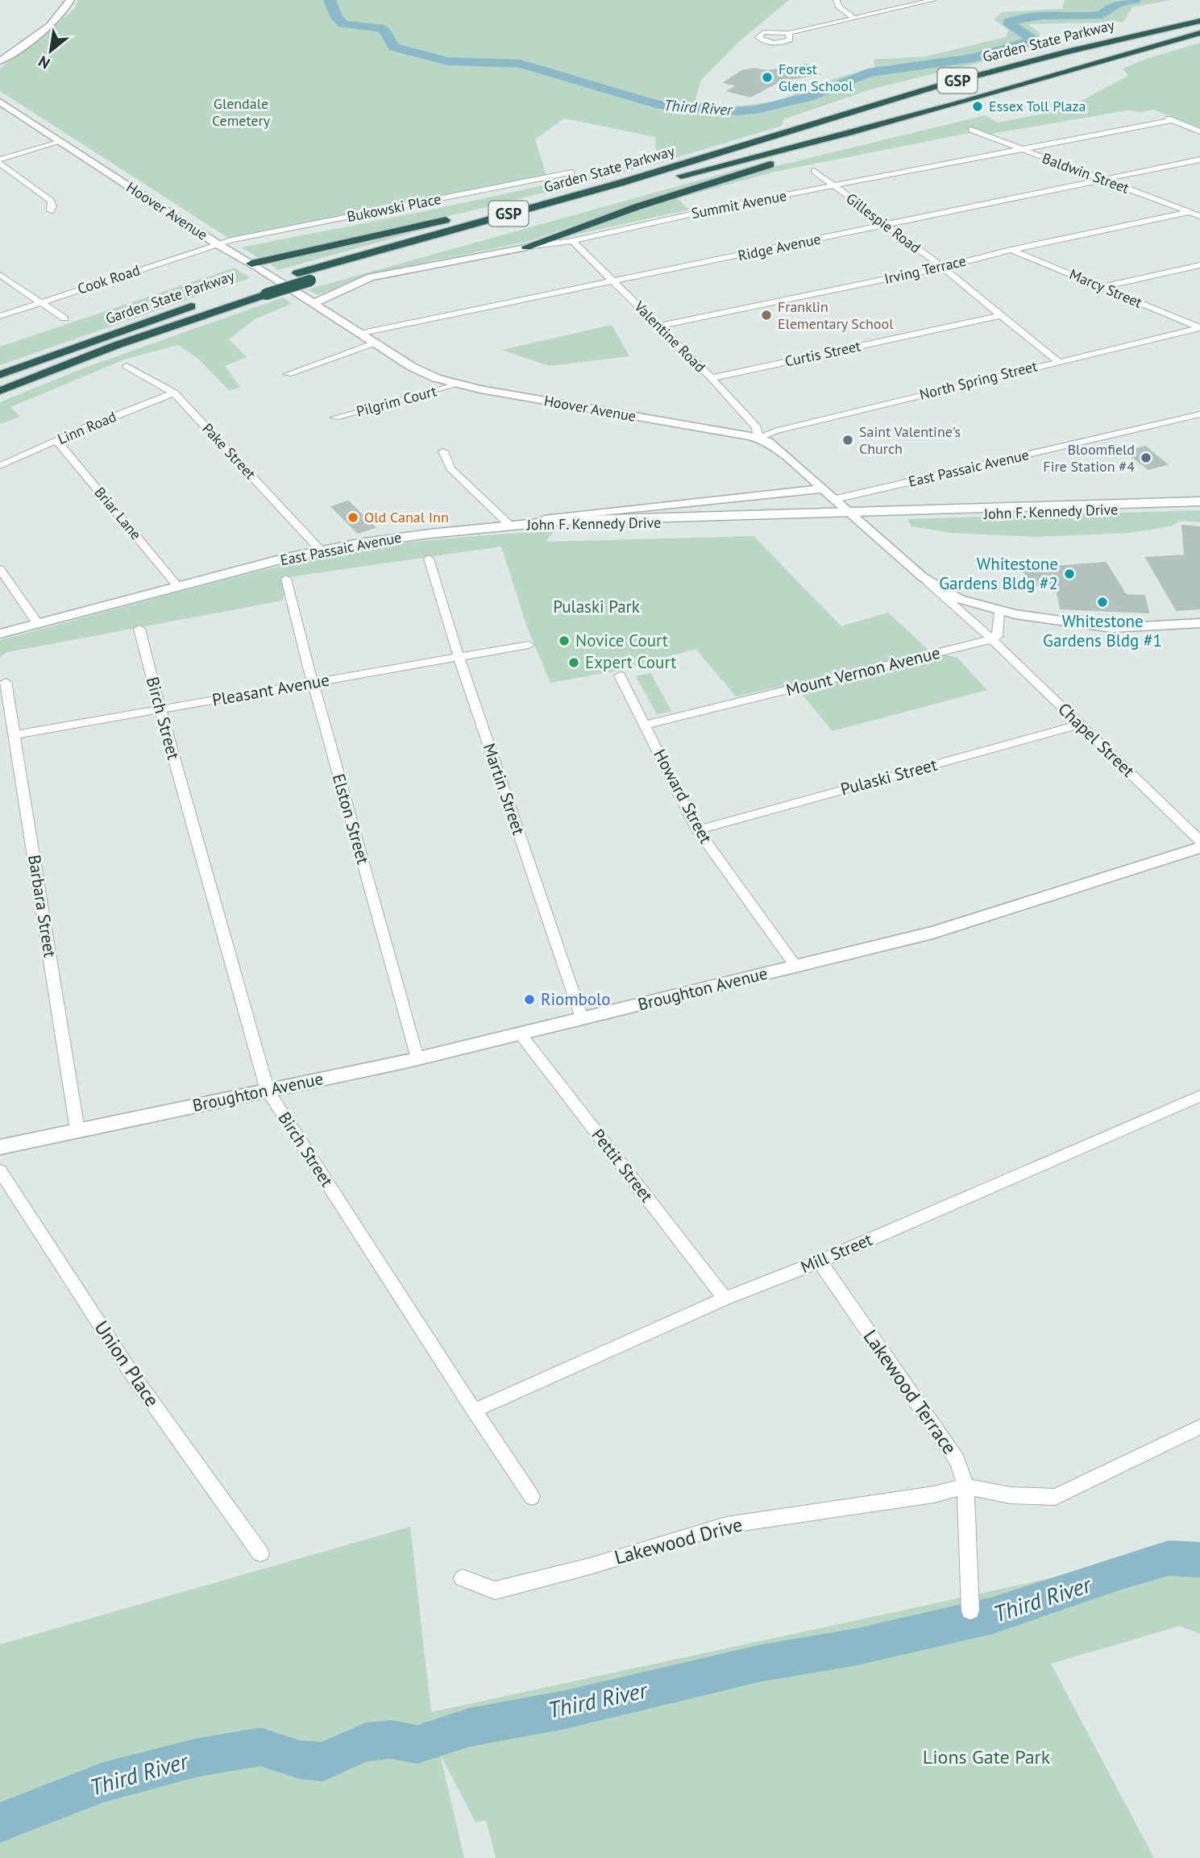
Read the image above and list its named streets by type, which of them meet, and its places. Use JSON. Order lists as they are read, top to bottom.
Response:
{
  "streets": {
    "highway": ["Garden State Parkway", "GSP"],
    "main road": ["East Passaic Avenue", "John F. Kennedy Drive"],
    "street": [
      "Baldwin Street",
      "Summit Avenue",
      "Bukowski Place",
      "Hoover Avenue",
      "Gillespie Road",
      "Ridge Avenue",
      "Irving Terrace",
      "Cook Road",
      "Marcy Street",
      "Valentine Road",
      "Curtis Street",
      "North Spring Street",
      "Pilgrim Court",
      "Linn Road",
      "Pake Street",
      "Briar Lane",
      "Mount Vernon Avenue",
      "Pleasant Avenue",
      "Birch Street",
      "Chapel Street",
      "Pulaski Street",
      "Martin Street",
      "Howard Street",
      "Elston Street",
      "Barbara Street",
      "Broughton Avenue",
      "Pettit Street",
      "Mill Street",
      "Union Place",
      "Lakewood Terrace",
      "Lakewood Drive"
    ]
  },
  "crossings": [
    ["Baldwin Street", "Summit Avenue"],
    ["Baldwin Street", "Ridge Avenue"],
    ["Baldwin Street", "Irving Terrace"],
    ["Summit Avenue", "Hoover Avenue"],
    ["Summit Avenue", "Gillespie Road"],
    ["Summit Avenue", "Valentine Road"],
    ["Bukowski Place", "Hoover Avenue"],
    ["Bukowski Place", "Cook Road"],
    ["Hoover Avenue", "Ridge Avenue"],
    ["Hoover Avenue", "Cook Road"],
    ["Hoover Avenue", "Valentine Road"],
    ["Hoover Avenue", "North Spring Street"],
    ["Hoover Avenue", "Pilgrim Court"],
    ["Hoover Avenue", "East Passaic Avenue"],
    ["Hoover Avenue", "John F. Kennedy Drive"],
    ["Gillespie Road", "Ridge Avenue"],
    ["Gillespie Road", "Irving Terrace"],
    ["Gillespie Road", "Curtis Street"],
    ["Gillespie Road", "North Spring Street"],
    ["Ridge Avenue", "Valentine Road"],
    ["Irving Terrace", "Marcy Street"],
    ["Irving Terrace", "Valentine Road"],
    ["Marcy Street", "North Spring Street"],
    ["Valentine Road", "Curtis Street"],
    ["Valentine Road", "North Spring Street"],
    ["Linn Road", "Pake Street"],
    ["Linn Road", "Briar Lane"],
    ["Pake Street", "East Passaic Avenue"],
    ["East Passaic Avenue", "John F. Kennedy Drive"],
    ["East Passaic Avenue", "Briar Lane"],
    ["Mount Vernon Avenue", "Chapel Street"],
    ["Mount Vernon Avenue", "Howard Street"],
    ["Pleasant Avenue", "Birch Street"],
    ["Pleasant Avenue", "Martin Street"],
    ["Pleasant Avenue", "Elston Street"],
    ["Pleasant Avenue", "Barbara Street"],
    ["Birch Street", "Broughton Avenue"],
    ["Birch Street", "Mill Street"],
    ["Chapel Street", "Pulaski Street"],
    ["Pulaski Street", "Howard Street"],
    ["Martin Street", "Broughton Avenue"],
    ["Howard Street", "Broughton Avenue"],
    ["Elston Street", "Broughton Avenue"],
    ["Barbara Street", "Broughton Avenue"],
    ["Broughton Avenue", "Pettit Street"],
    ["Pettit Street", "Mill Street"],
    ["Mill Street", "Lakewood Terrace"],
    ["Lakewood Terrace", "Lakewood Drive"]
  ],
  "water": ["Third River"],
  "parks": ["Glendale Cemetery", "Pulaski Park", "Lions Gate Park"],
  "places": [
    "Forest Glen School",
    "Essex Toll Plaza",
    "Franklin Elementary School",
    "Saint Valentine's Church",
    "Bloomfield Fire Station #4",
    "Old Canal Inn",
    "Whitestone Gardens Bldg #2",
    "Whitestone Gardens Bldg #1",
    "Novice Court",
    "Expert Court",
    "Riombolo"
  ],
  "north": "bottom left"
}
